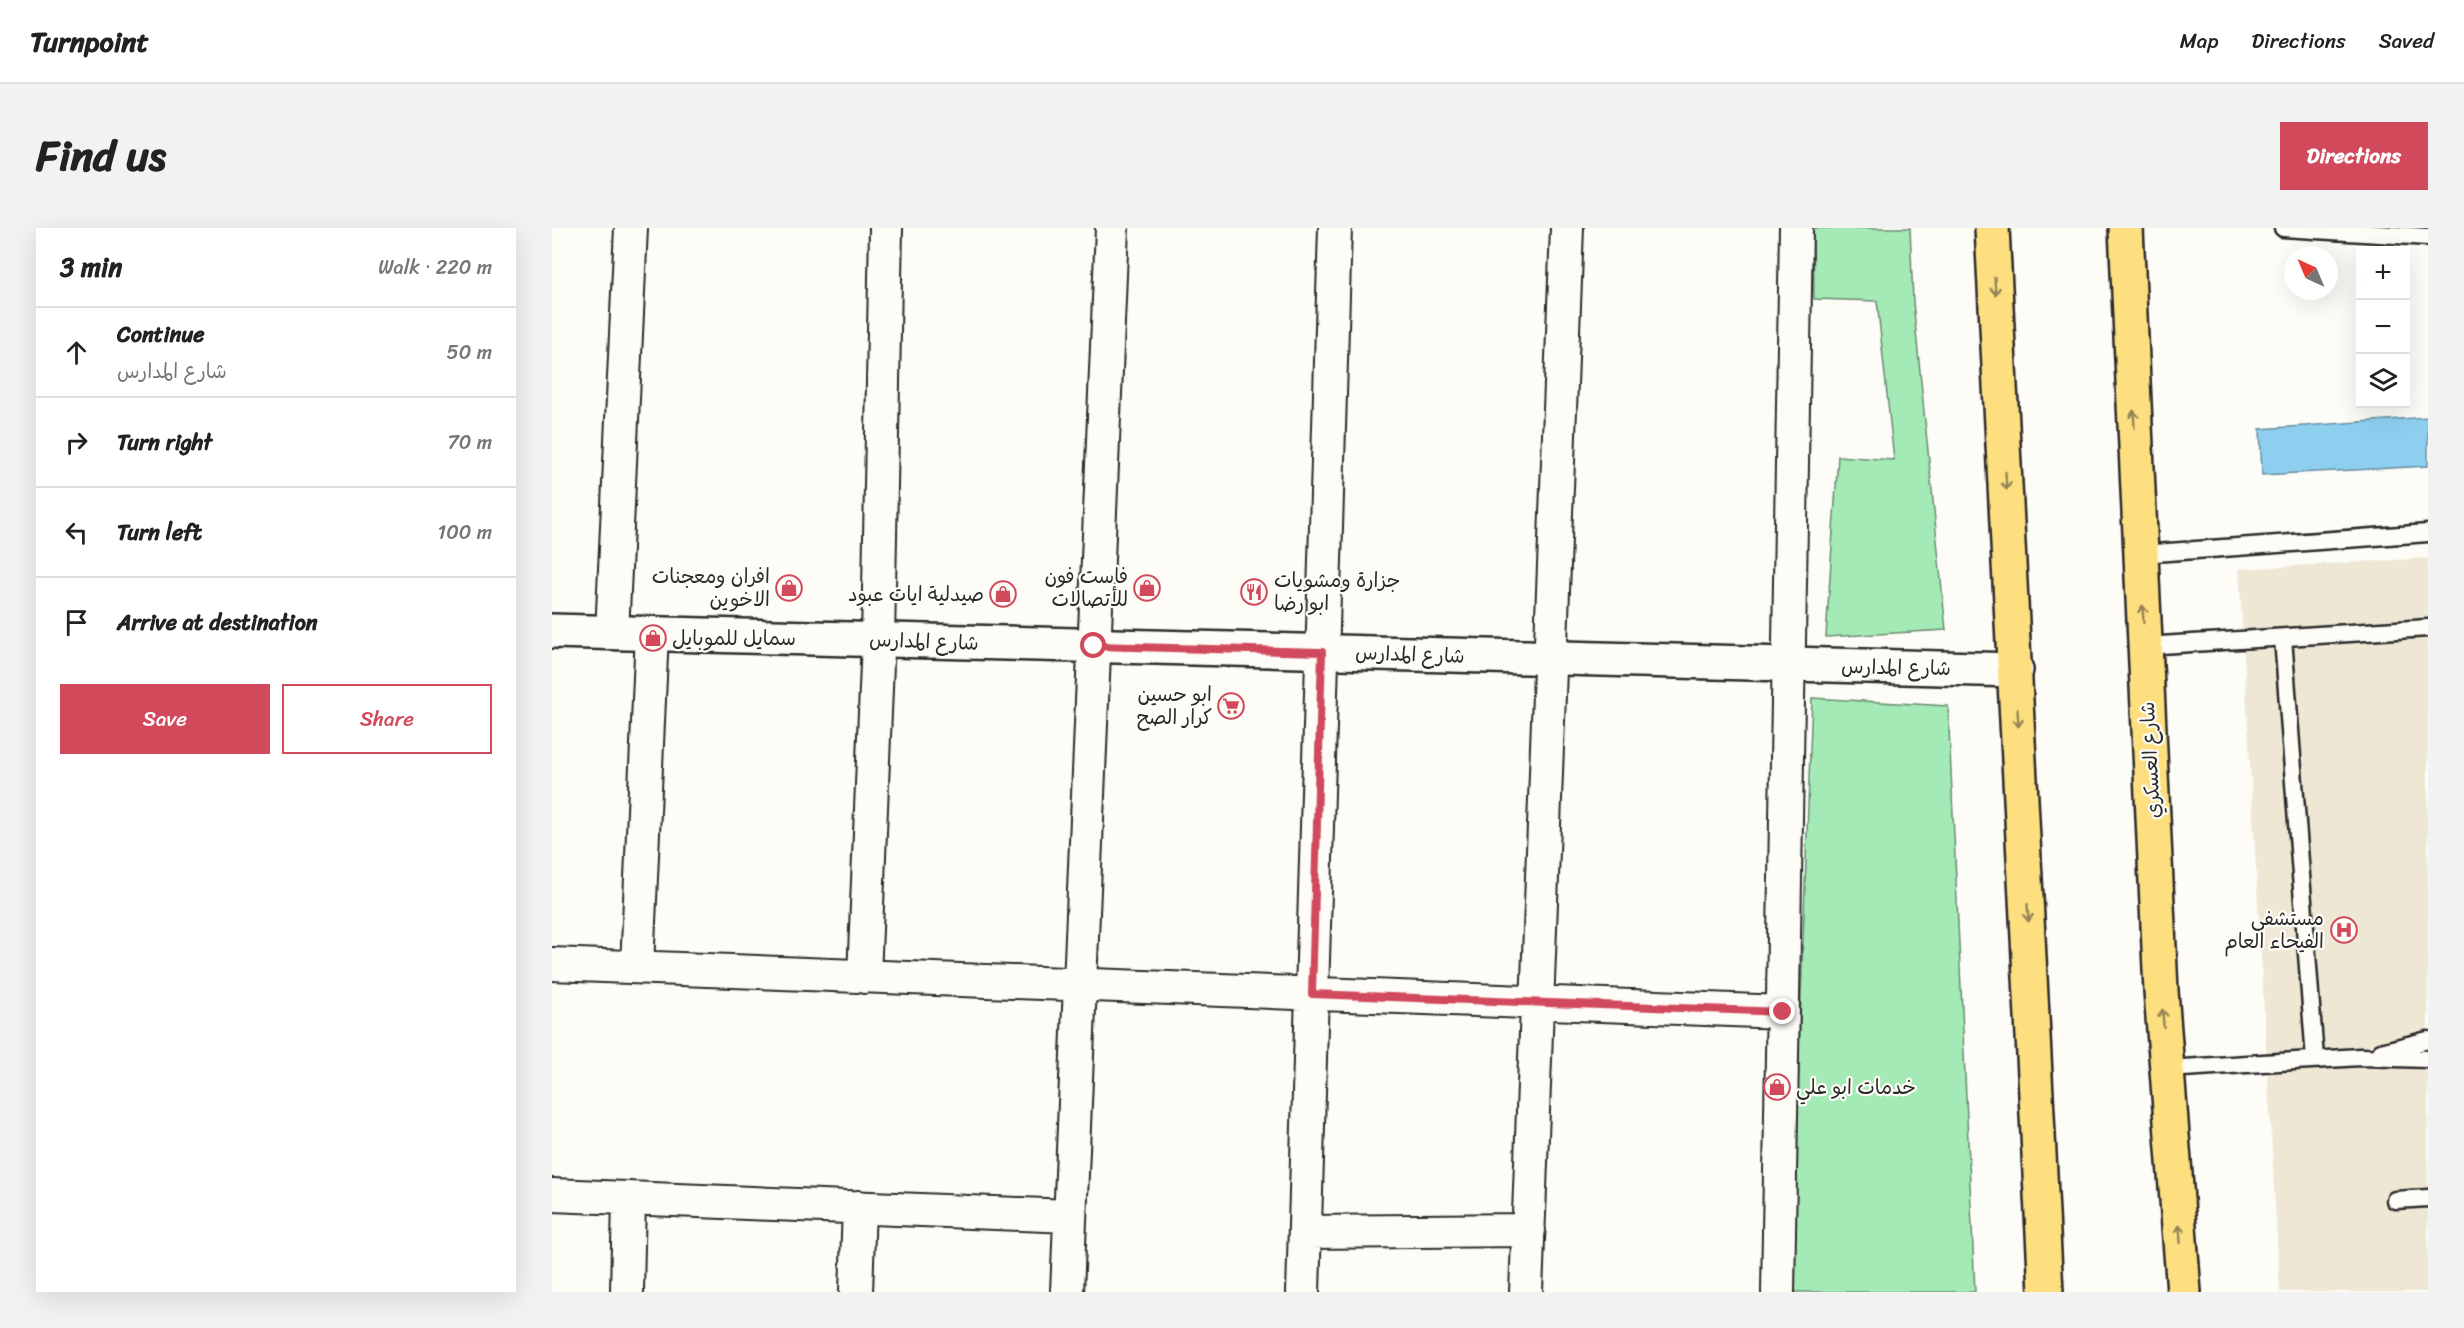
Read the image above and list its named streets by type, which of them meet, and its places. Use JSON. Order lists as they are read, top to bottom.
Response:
{
  "streets": {
    "main road": ["شارع العسكري"],
    "street": ["شارع المدارس"]
  },
  "places": {
    "shop": [
      "افران ومعجنات الاخوين",
      "فاست فون للأتصالات",
      "صيدلية ايات عبود",
      "سمايل للموبايل",
      "خدمات ابو علي"
    ],
    "restaurant": ["جزارة ومشويات ابو رضا"],
    "supermarket": ["ابو حسين كرار الصح"],
    "hospital": ["مستشفى الفيحاء العام"]
  },
  "north": "top left",
  "page": {
    "header": "Turnpoint",
    "nav": ["Map", "Directions", "Saved"],
    "title": "Find us",
    "buttons": [
      "Directions",
      ["Save", "Share"]
    ],
    "heading": ["3 min", "Walk · 220 m"],
    "map_buttons": ["+", "−"],
    "list": [
      ["Continue", "شارع المدارس", "50 m"],
      ["Turn right", "70 m"],
      ["Turn left", "100 m"],
      "Arrive at destination"
    ]
  }
}
